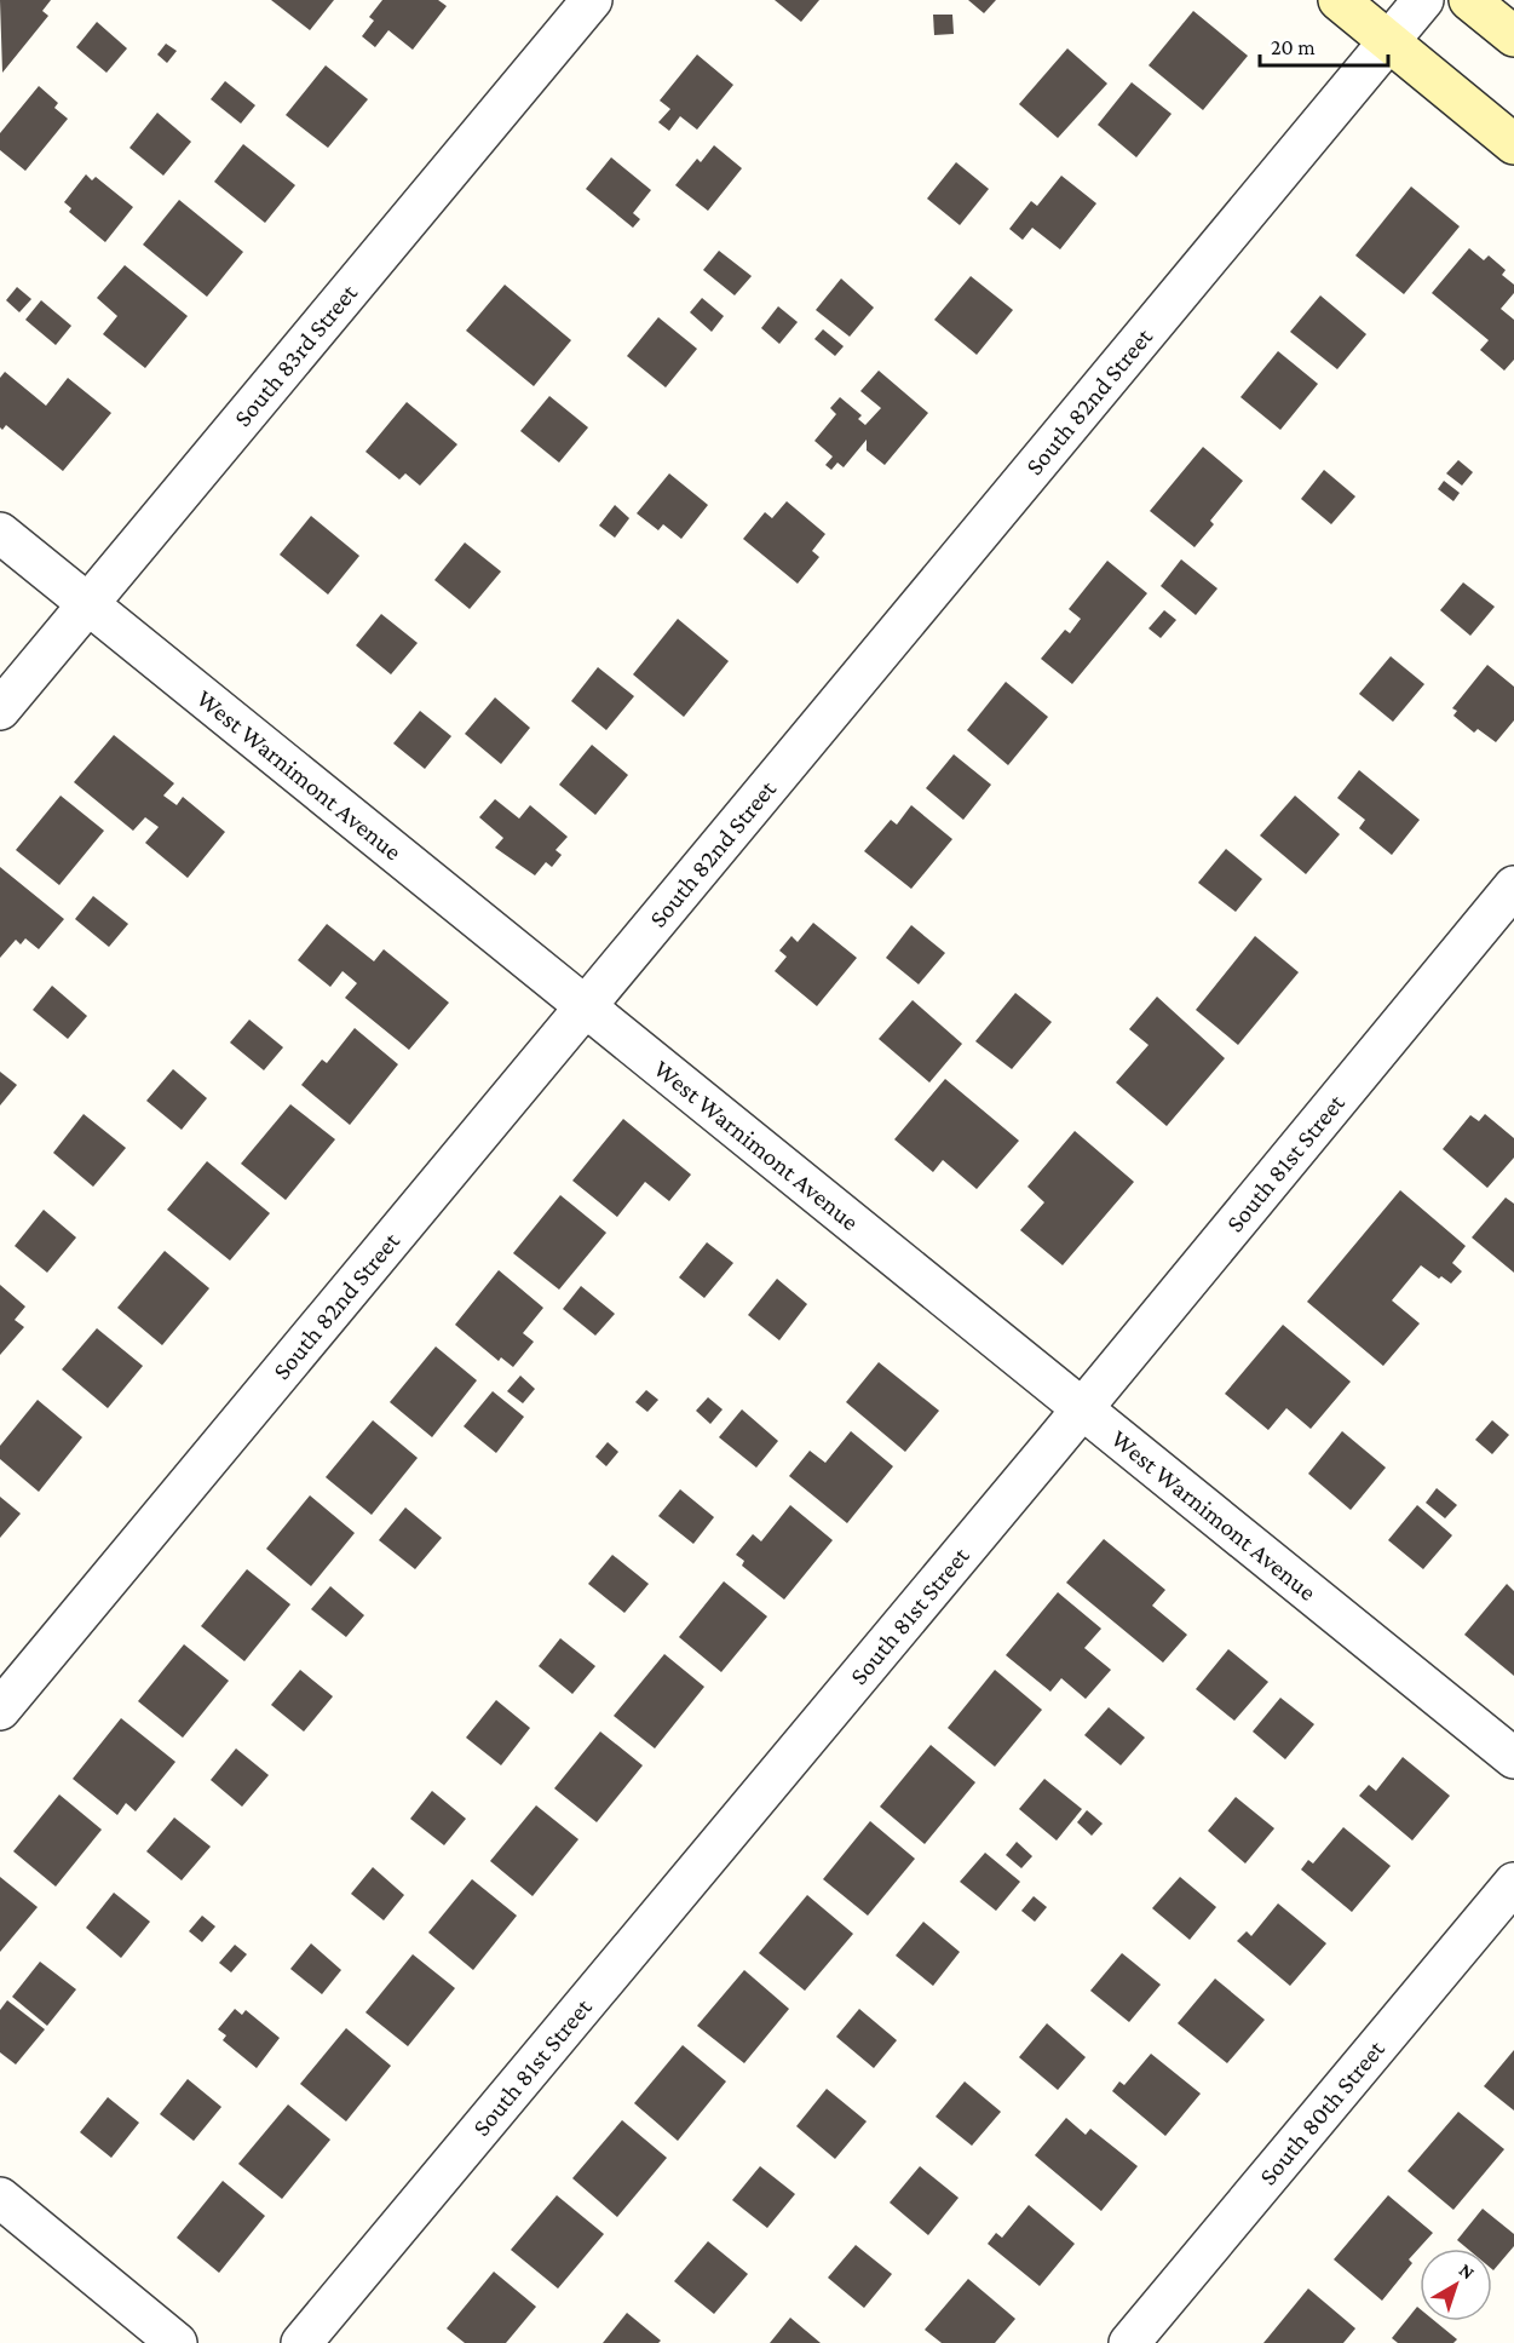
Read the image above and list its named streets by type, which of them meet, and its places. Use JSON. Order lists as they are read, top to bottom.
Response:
{
  "streets": {
    "street": [
      "South 83rd Street",
      "South 82nd Street",
      "West Warnimont Avenue",
      "South 81st Street",
      "South 80th Street"
    ]
  },
  "crossings": [
    ["South 83rd Street", "West Warnimont Avenue"],
    ["South 82nd Street", "West Warnimont Avenue"],
    ["West Warnimont Avenue", "South 81st Street"]
  ],
  "scale_bar": "20 m",
  "north": "top right"
}
